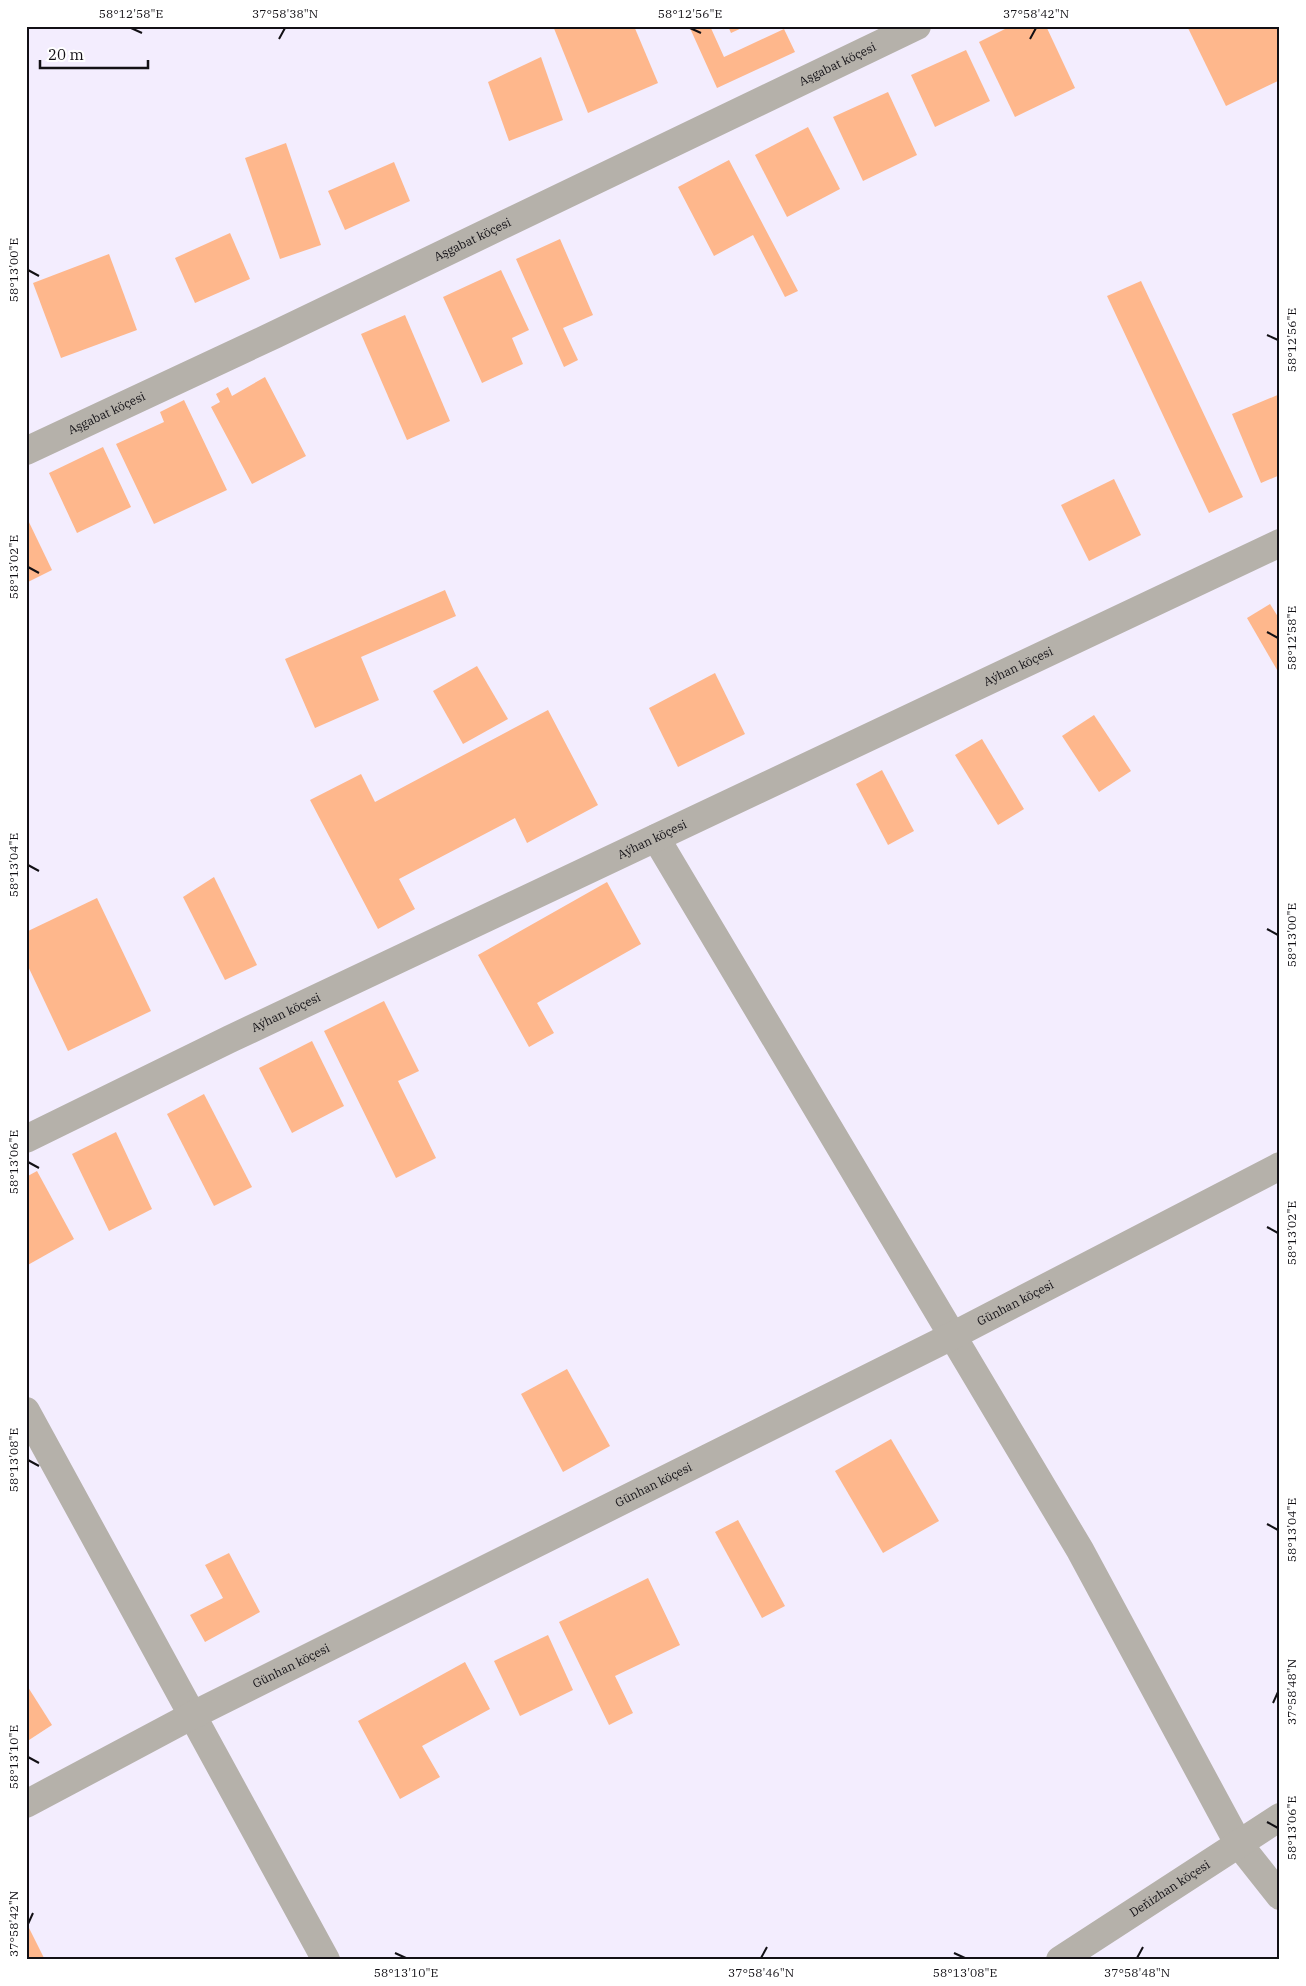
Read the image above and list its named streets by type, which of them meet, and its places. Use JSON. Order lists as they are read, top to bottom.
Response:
{
  "streets": {
    "street": [
      "Aşgabat köçesi",
      "Aýhan köçesi",
      "Günhan köçesi",
      "Deňizhan köçesi"
    ]
  },
  "scale_bar": "20 m",
  "coordinates": [
    "58°12'58\"E",
    "37°58'38\"N",
    "58°12'56\"E",
    "37°58'42\"N",
    "58°13'00\"E",
    "58°13'02\"E",
    "58°13'04\"E",
    "58°13'06\"E",
    "58°13'08\"E",
    "37°58'48\"N",
    "58°13'10\"E",
    "37°58'46\"N"
  ]
}
